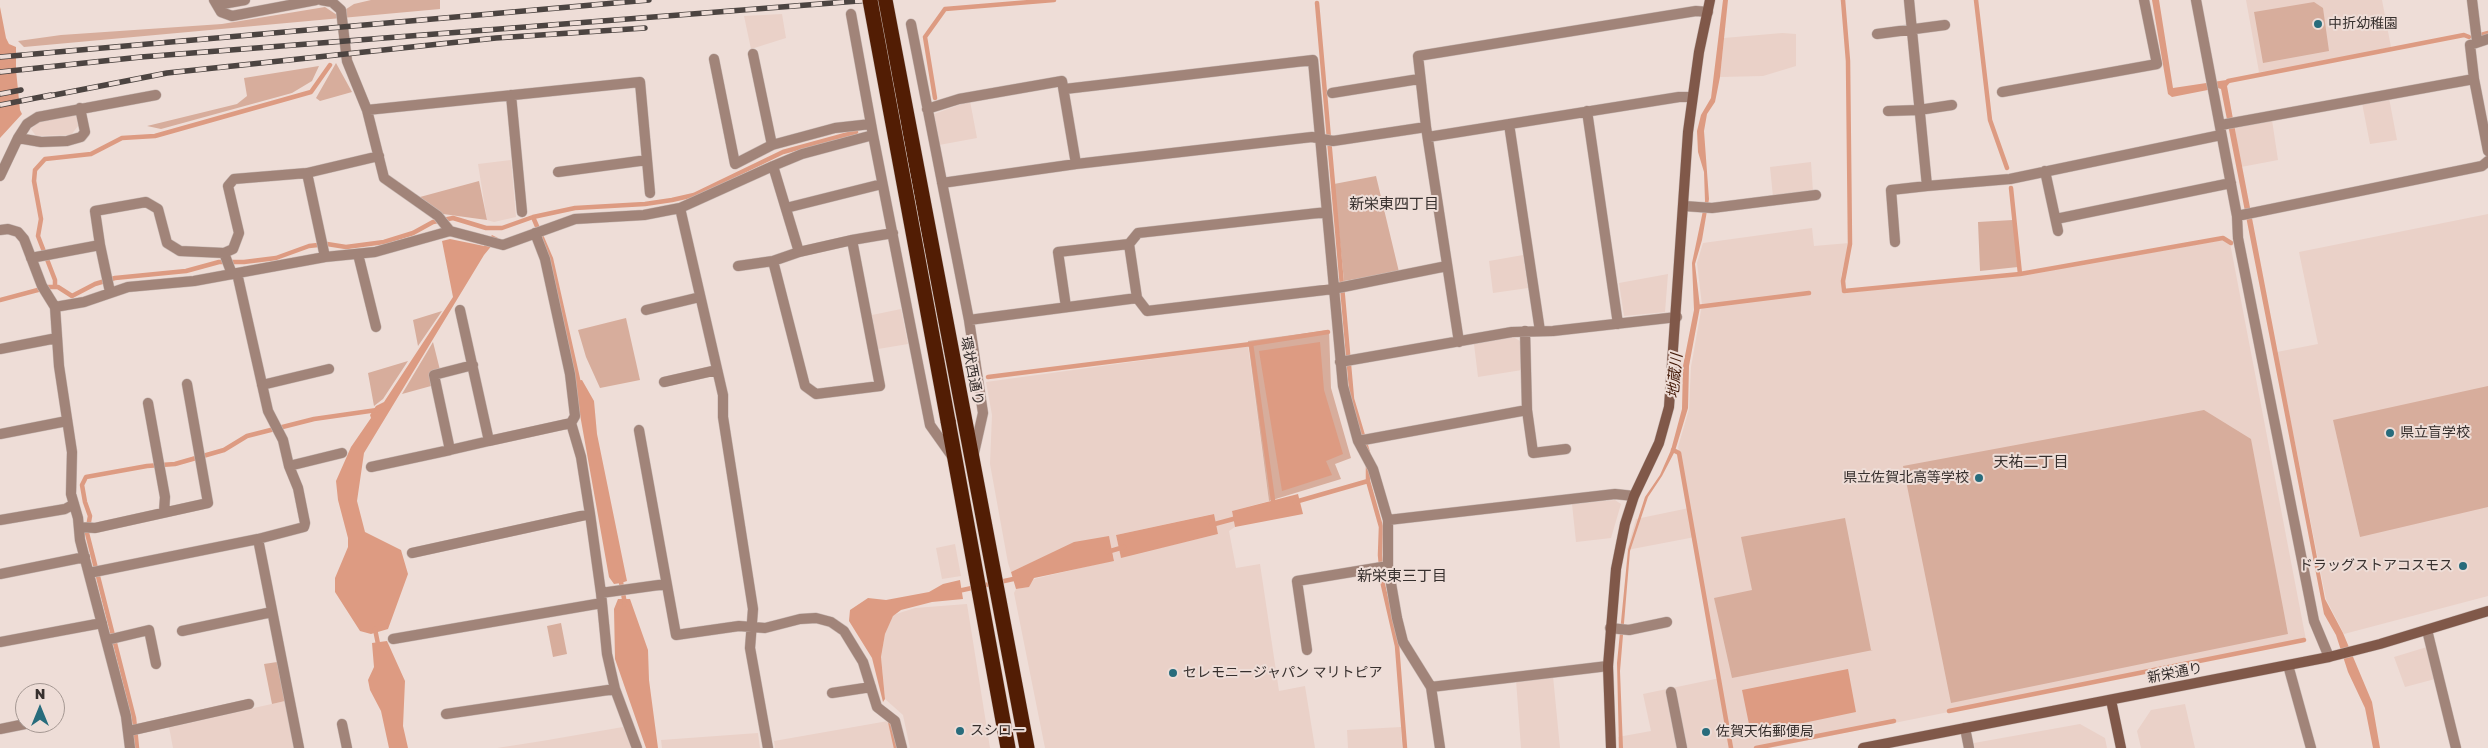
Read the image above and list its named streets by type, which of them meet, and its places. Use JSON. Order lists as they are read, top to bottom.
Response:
{
  "streets": {
    "highway": ["環状西通り"],
    "street": ["新栄通り"]
  },
  "districts": ["新栄東四丁目", "天祐二丁目", "新栄東三丁目"],
  "water": ["地蔵川"],
  "places": [
    "中折幼稚園",
    "県立盲学校",
    "県立佐賀北高等学校",
    "ドラッグストアコスモス",
    "セレモニージャパン マリトピア",
    "スシロー",
    "佐賀天佑郵便局"
  ],
  "north": "top"
}
